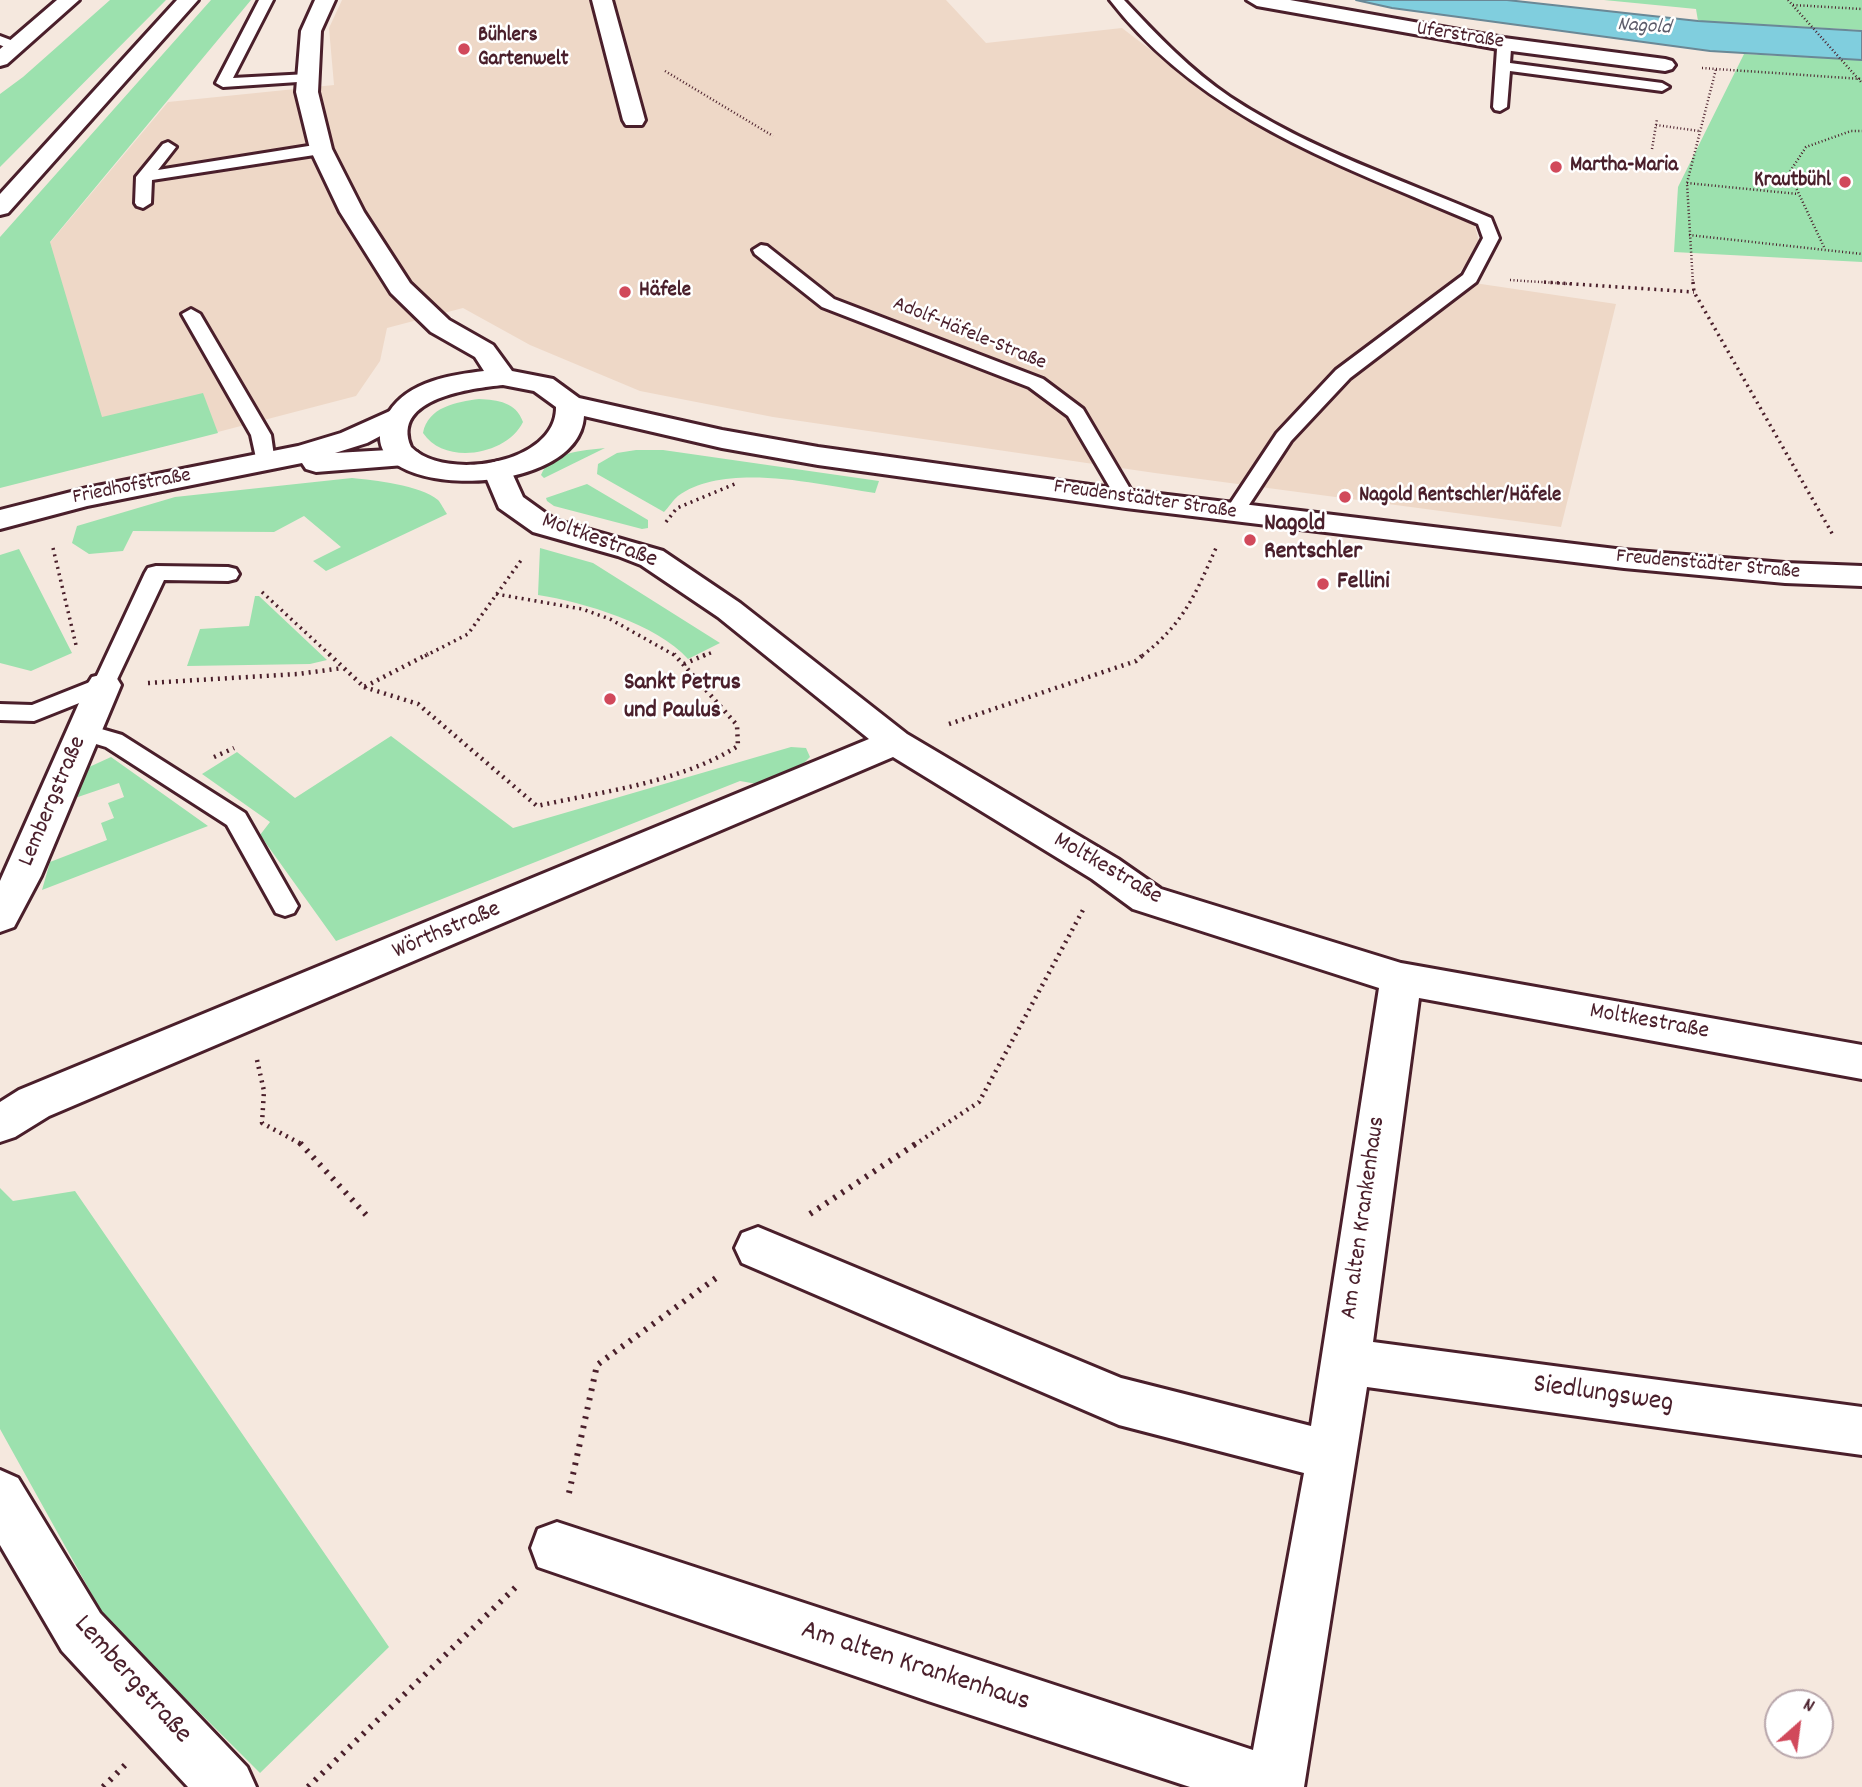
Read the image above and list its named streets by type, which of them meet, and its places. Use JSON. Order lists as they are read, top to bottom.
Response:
{
  "streets": {
    "street": [
      "Uferstraße",
      "Friedhofstraße",
      "Freudenstädter Straße",
      "Moltkestraße",
      "Lembergstraße",
      "Wörthstraße",
      "Am alten Krankenhaus",
      "Siedlungsweg"
    ],
    "lane": ["Adolf-Häfele-Straße"]
  },
  "crossings": [
    ["Adolf-Häfele-Straße", "Freudenstädter Straße"],
    ["Friedhofstraße", "Freudenstädter Straße"],
    ["Moltkestraße", "Wörthstraße"],
    ["Moltkestraße", "Am alten Krankenhaus"],
    ["Am alten Krankenhaus", "Siedlungsweg"]
  ],
  "water": ["Nagold"],
  "places": [
    "Bühlers Gartenwelt",
    "Martha-Maria",
    "Krautbühl",
    "Häfele",
    "Nagold Rentschler/Häfele",
    "Nagold Rentschler",
    "Fellini",
    "Sankt Petrus und Paulus"
  ],
  "north": "top right"
}
